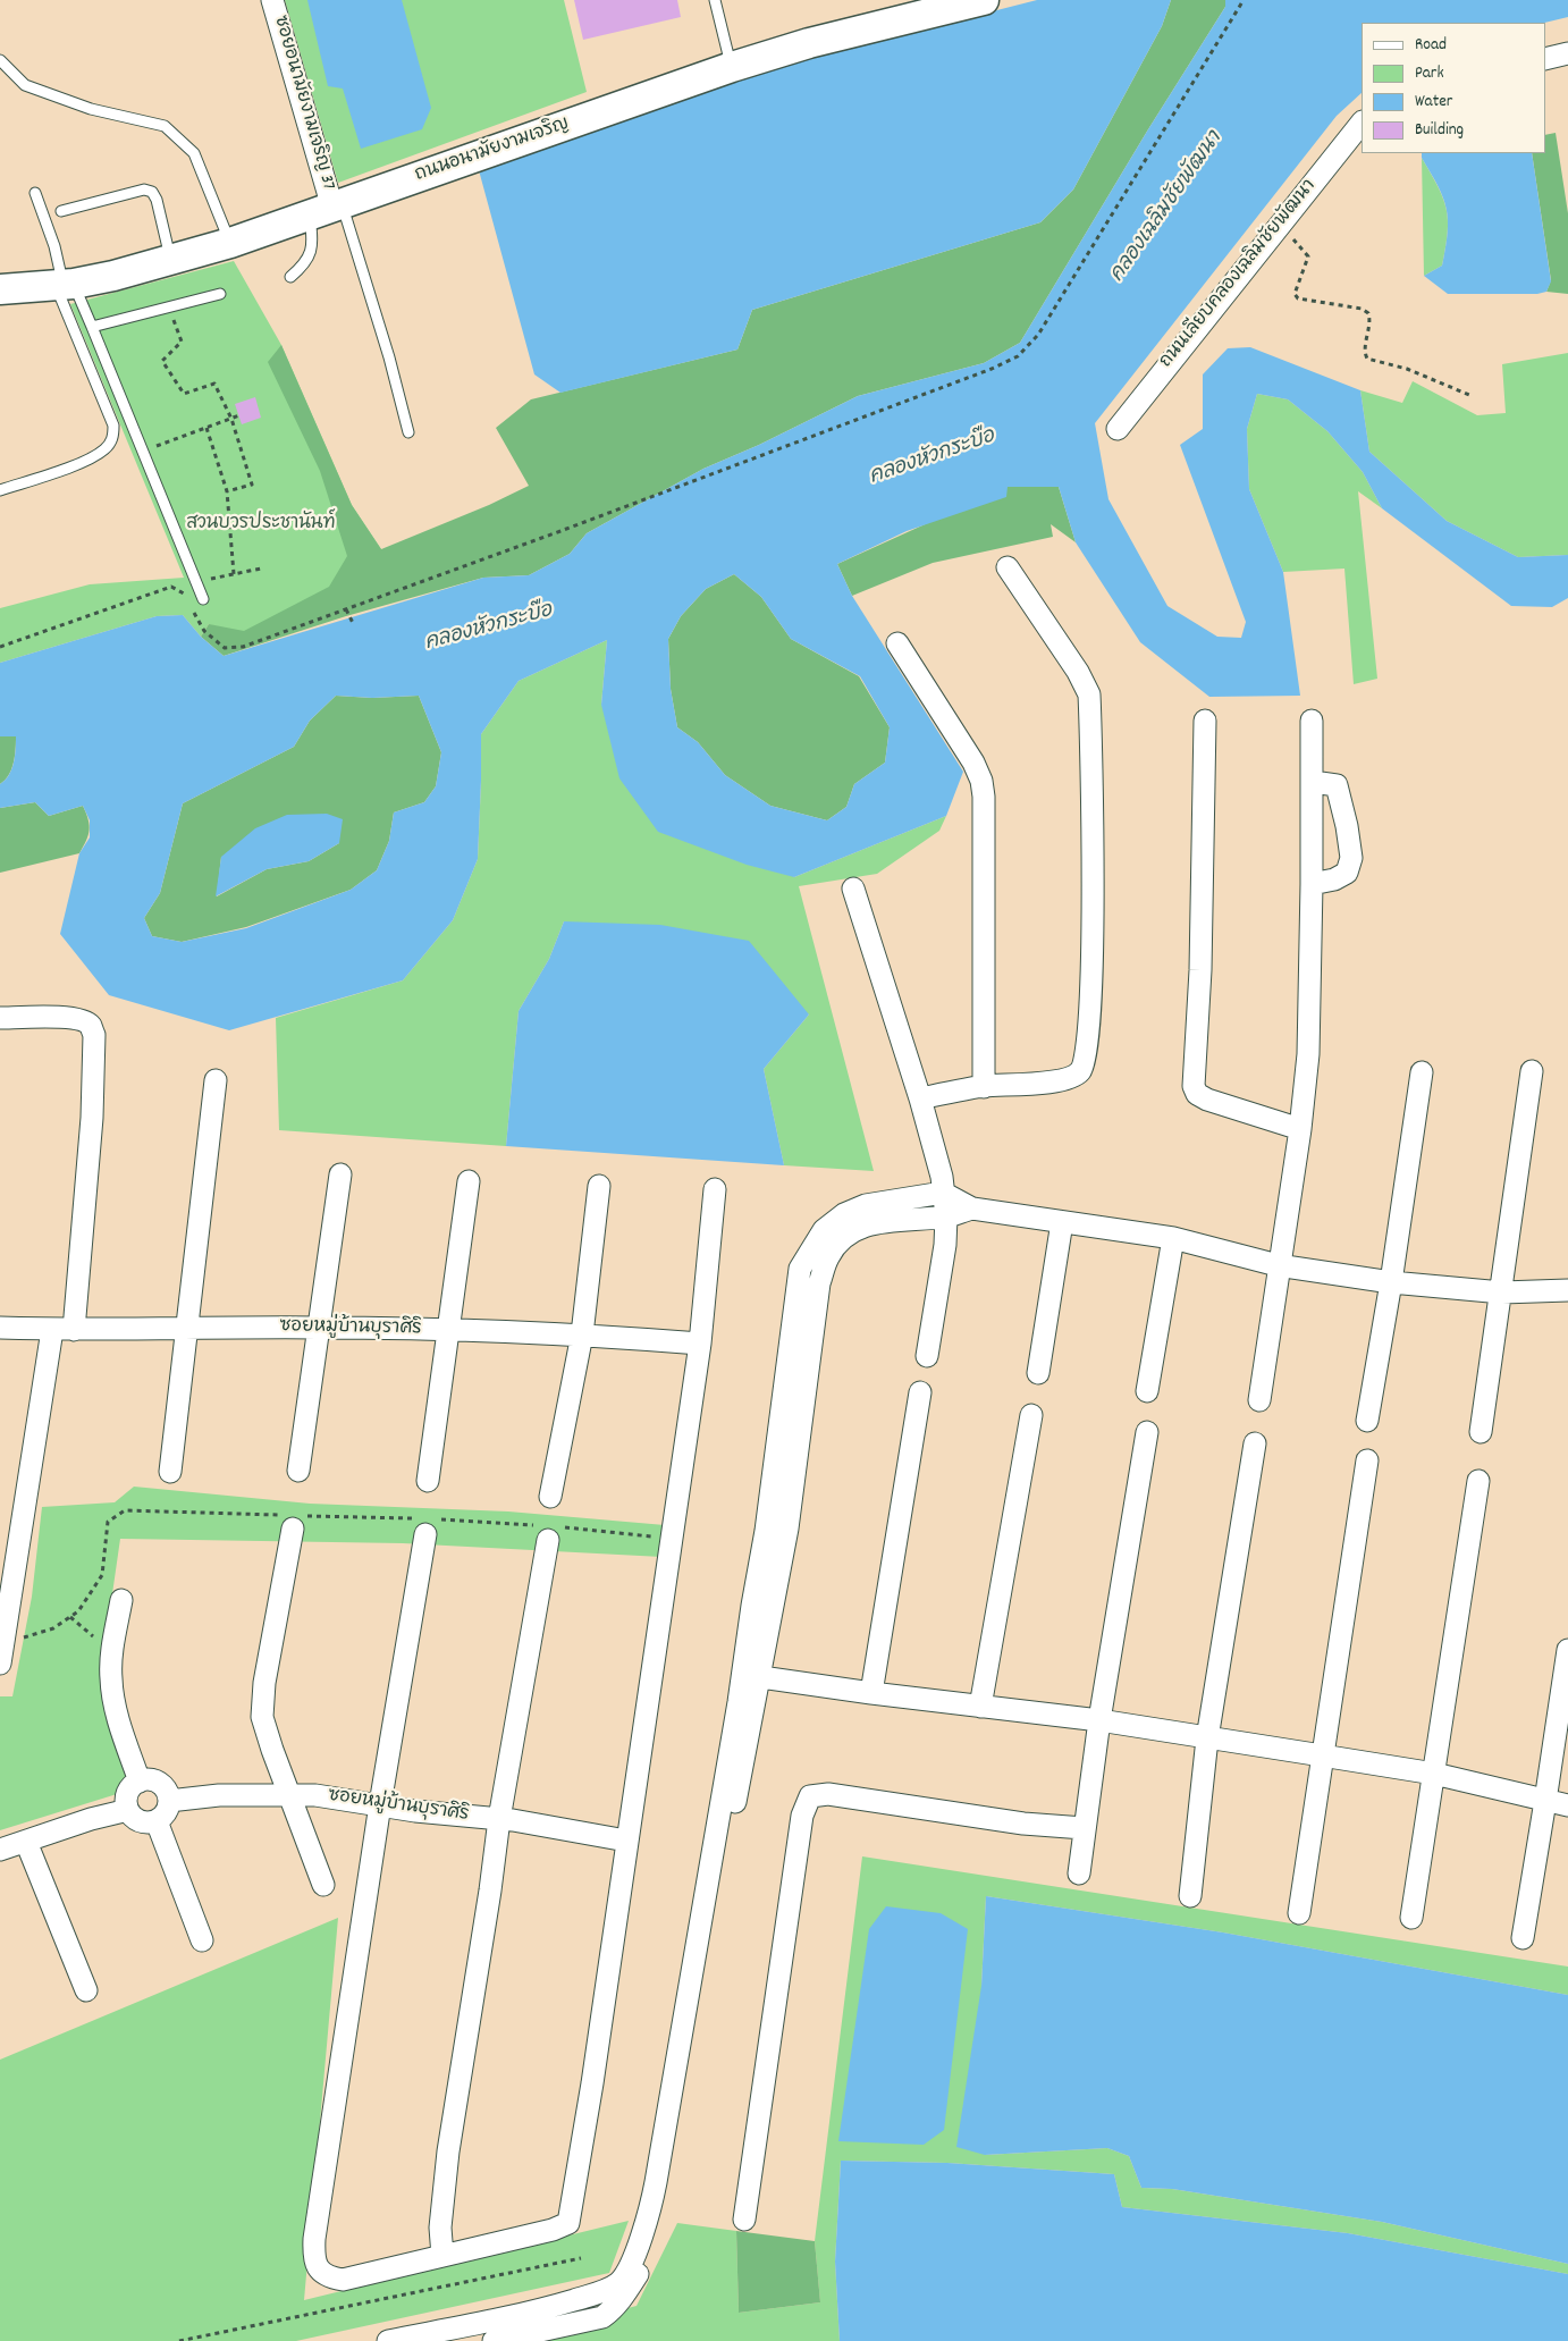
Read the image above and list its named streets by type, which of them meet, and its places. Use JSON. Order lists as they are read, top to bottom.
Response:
{
  "streets": {
    "street": [
      "ซอยอนามัยงามเจริญ 37",
      "ถนนอนามัยงามเจริญ",
      "ถนนเลียบคลองเฉลิมชัยพัฒนา",
      "ซอยหมู่บ้านบุราศิริ"
    ]
  },
  "crossings": [
    ["ซอยอนามัยงามเจริญ 37", "ถนนอนามัยงามเจริญ"]
  ],
  "water": ["คลองเฉลิมชัยพัฒนา", "คลองหัวกระบือ"],
  "parks": ["สวนบวรประชานันท์"],
  "legend": [
    "Road",
    "Park",
    "Water",
    "Building"
  ]
}
